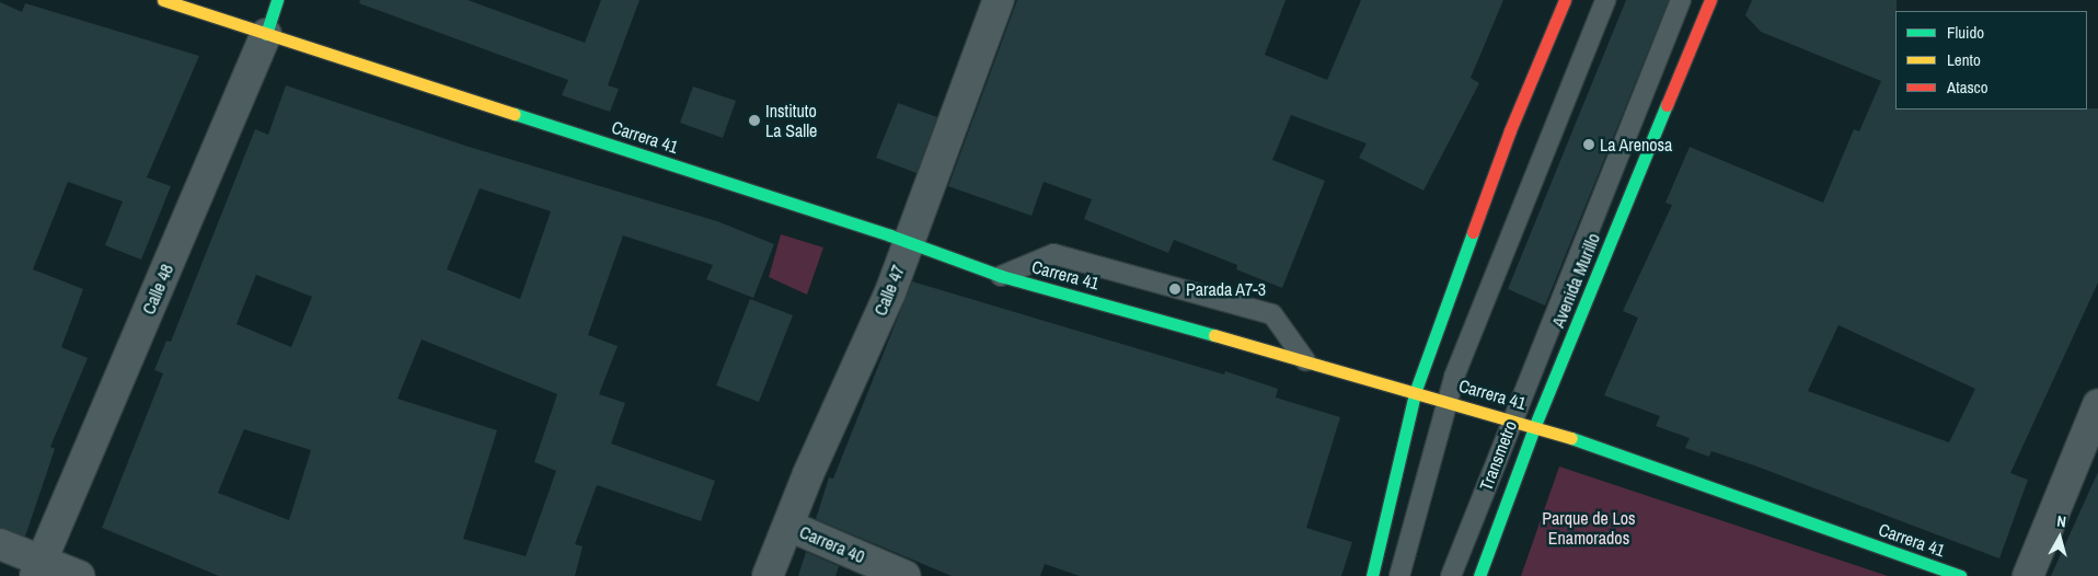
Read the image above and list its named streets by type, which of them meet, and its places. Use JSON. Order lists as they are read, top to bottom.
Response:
{
  "streets": {
    "street": [
      "Carrera 41",
      "Avenida Murillo",
      "Calle 48",
      "Calle 47",
      "Carrera 40"
    ],
    "lane": ["Transmetro"]
  },
  "crossings": [
    ["Carrera 41", "Avenida Murillo"],
    ["Carrera 41", "Calle 48"],
    ["Carrera 41", "Calle 47"],
    ["Carrera 41", "Transmetro"],
    ["Calle 47", "Carrera 40"]
  ],
  "parks": ["Parque de Los Enamorados"],
  "places": ["Instituto La Salle", "La Arenosa", "Parada A7-3"],
  "legend": ["Fluido", "Lento", "Atasco"],
  "north": "top"
}
